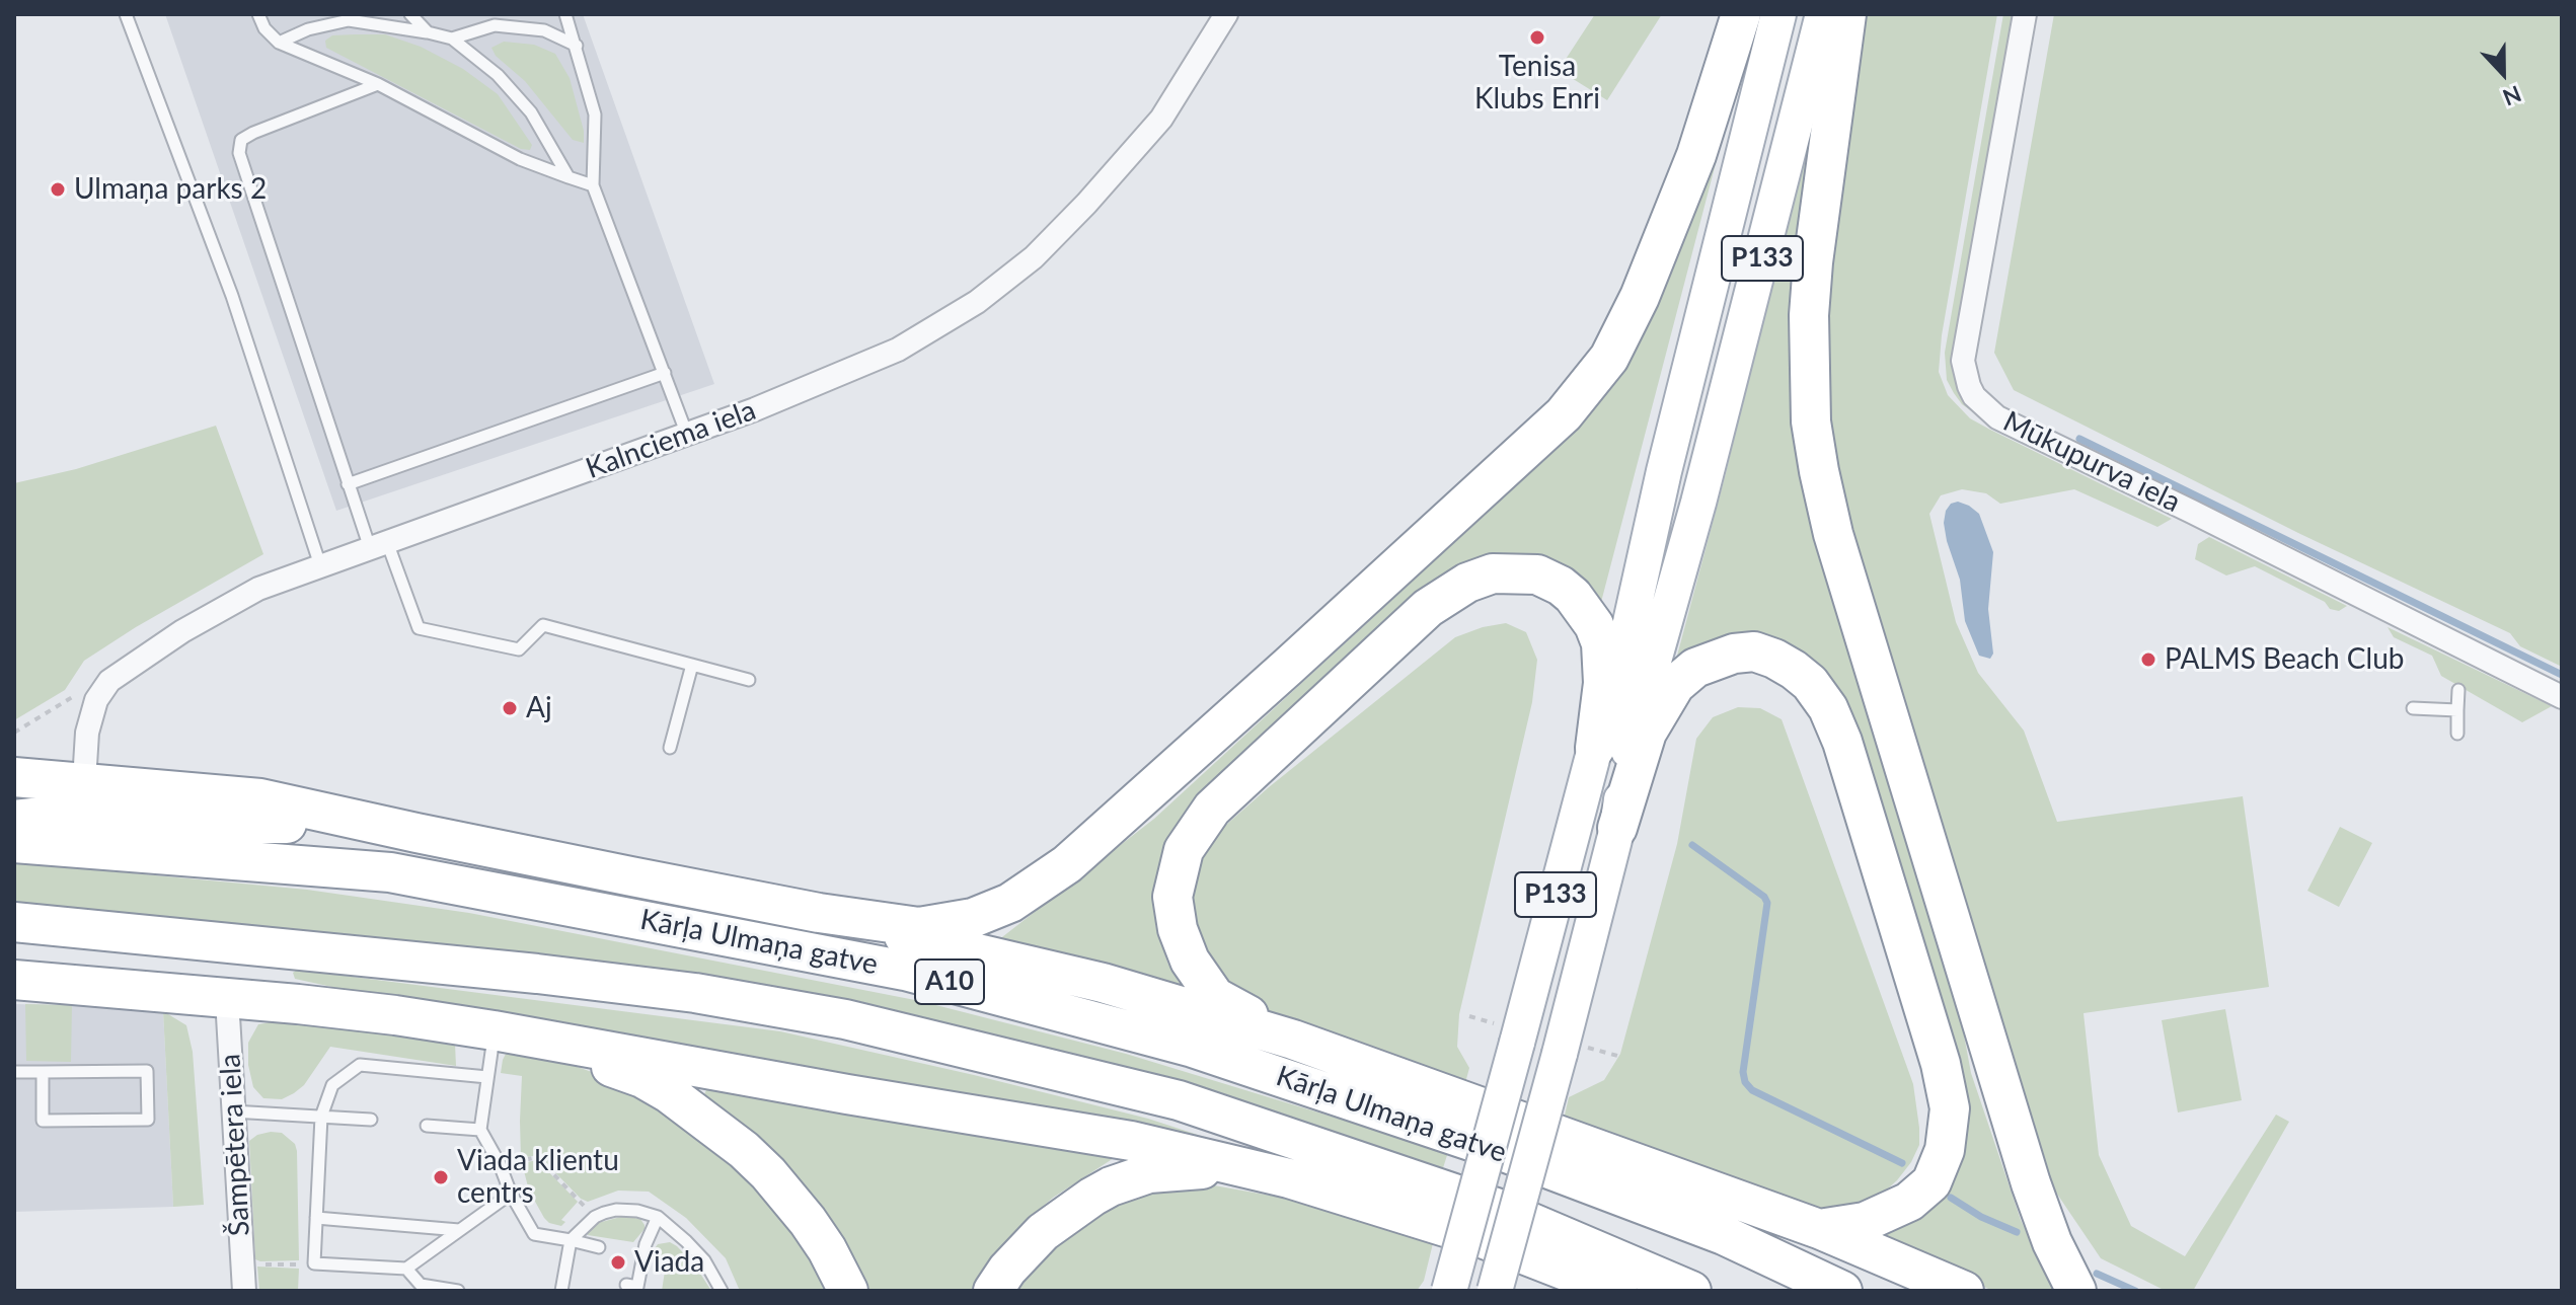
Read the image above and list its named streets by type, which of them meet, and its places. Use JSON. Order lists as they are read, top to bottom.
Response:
{
  "streets": {
    "highway": ["Kārļa Ulmaņa gatve", "A10"],
    "main road": ["P133"],
    "street": ["Kalnciema iela", "Mūkupurva iela", "Šampētera iela"]
  },
  "places": [
    "Tenisa Klubs Enri",
    "Ulmaņa parks 2",
    "PALMS Beach Club",
    "Aj",
    "Viada klientu centrs",
    "Viada"
  ],
  "north": "bottom"
}
